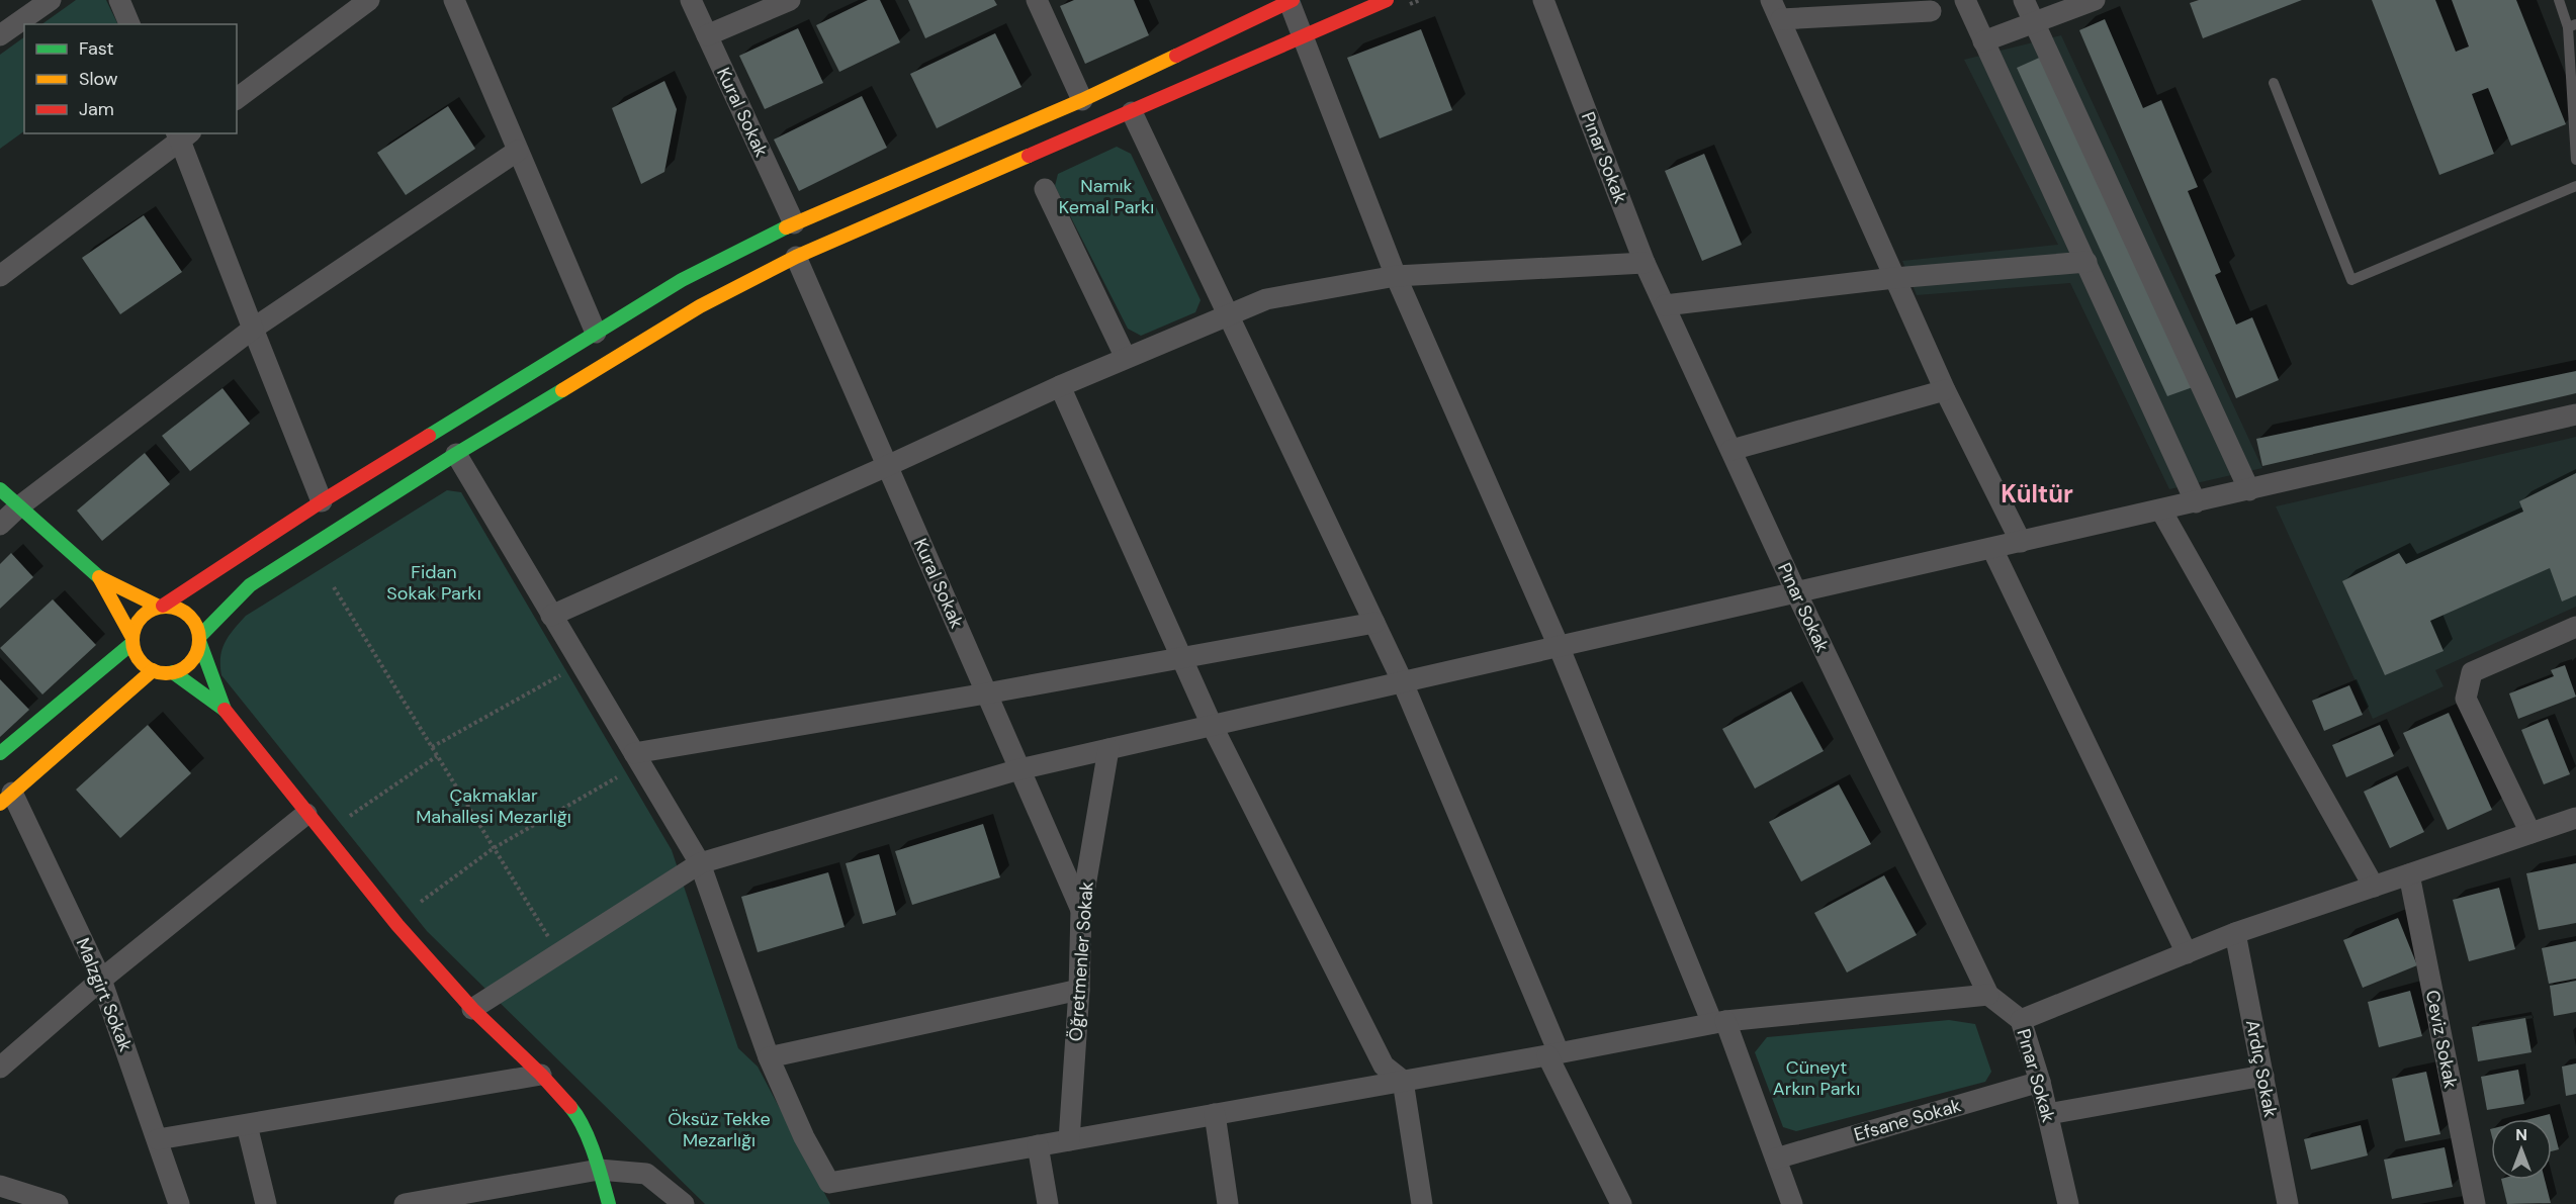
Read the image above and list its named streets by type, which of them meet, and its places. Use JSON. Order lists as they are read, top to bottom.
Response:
{
  "streets": {
    "street": [
      "Kural Sokak",
      "Pınar Sokak",
      "Öğretmenler Sokak",
      "Malzgirt Sokak",
      "Ceviz Sokak",
      "Ardıç Sokak",
      "Efsane Sokak"
    ]
  },
  "crossings": [
    ["Kural Sokak", "Öğretmenler Sokak"],
    ["Pınar Sokak", "Efsane Sokak"]
  ],
  "districts": ["Kültür"],
  "parks": [
    "Namık Kemal Parkı",
    "Fidan Sokak Parkı",
    "Çakmaklar Mahallesi Mezarlığı",
    "Cüneyt Arkın Parkı",
    "Öksüz Tekke Mezarlığı"
  ],
  "legend": ["Fast", "Slow", "Jam"],
  "north": "top"
}
